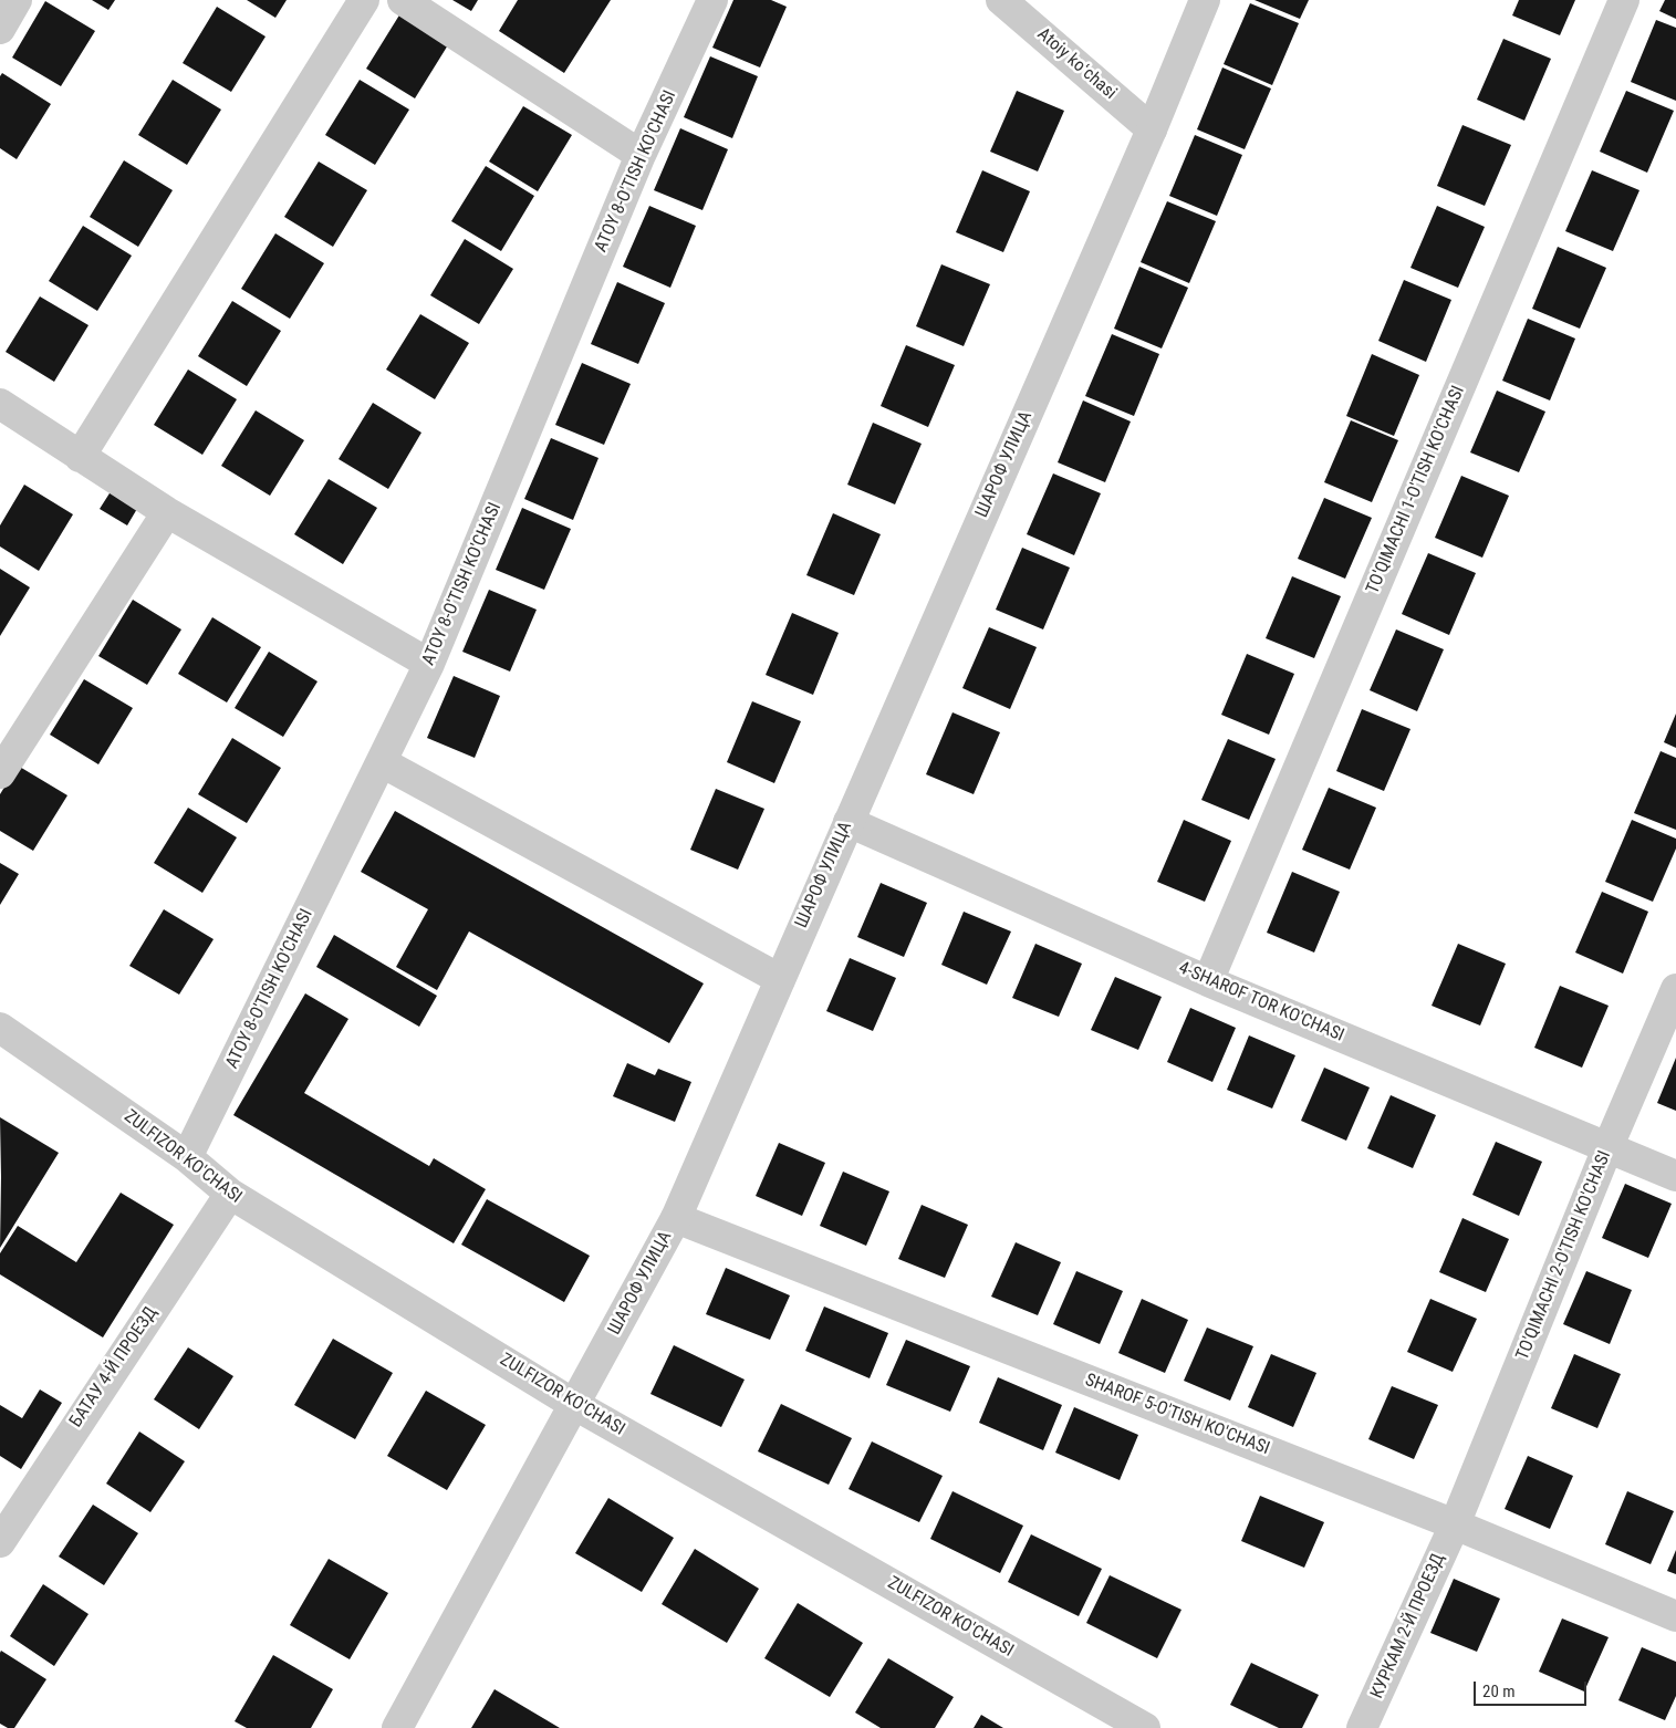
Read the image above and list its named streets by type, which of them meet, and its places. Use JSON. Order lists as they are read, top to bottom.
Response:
{
  "streets": {
    "street": [
      "Atoiy koʻchasi",
      "ATOY 8-O'TISH KO'CHASI",
      "ШАРОФ УЛИЦА",
      "TO'QIMACHI 1-O'TISH KO'CHASI",
      "4-SHAROF TOR KO'CHASI",
      "ZULFIZOR KO'CHASI",
      "TO'QIMACHI 2-O'TISH KO'CHASI",
      "БАТАУ 4-Й ПРОЕЗД",
      "SHAROF 5-O'TISH KO'CHASI",
      "КУРКАМ 2-Й ПРОЕЗД"
    ]
  },
  "crossings": [
    ["Atoiy koʻchasi", "ШАРОФ УЛИЦА"],
    ["ATOY 8-O'TISH KO'CHASI", "ZULFIZOR KO'CHASI"],
    ["ШАРОФ УЛИЦА", "4-SHAROF TOR KO'CHASI"],
    ["ШАРОФ УЛИЦА", "ZULFIZOR KO'CHASI"],
    ["ШАРОФ УЛИЦА", "SHAROF 5-O'TISH KO'CHASI"],
    ["TO'QIMACHI 1-O'TISH KO'CHASI", "4-SHAROF TOR KO'CHASI"],
    ["4-SHAROF TOR KO'CHASI", "TO'QIMACHI 2-O'TISH KO'CHASI"],
    ["ZULFIZOR KO'CHASI", "БАТАУ 4-Й ПРОЕЗД"],
    ["TO'QIMACHI 2-O'TISH KO'CHASI", "SHAROF 5-O'TISH KO'CHASI"],
    ["TO'QIMACHI 2-O'TISH KO'CHASI", "КУРКАМ 2-Й ПРОЕЗД"],
    ["SHAROF 5-O'TISH KO'CHASI", "КУРКАМ 2-Й ПРОЕЗД"]
  ],
  "scale_bar": "20 m"
}
